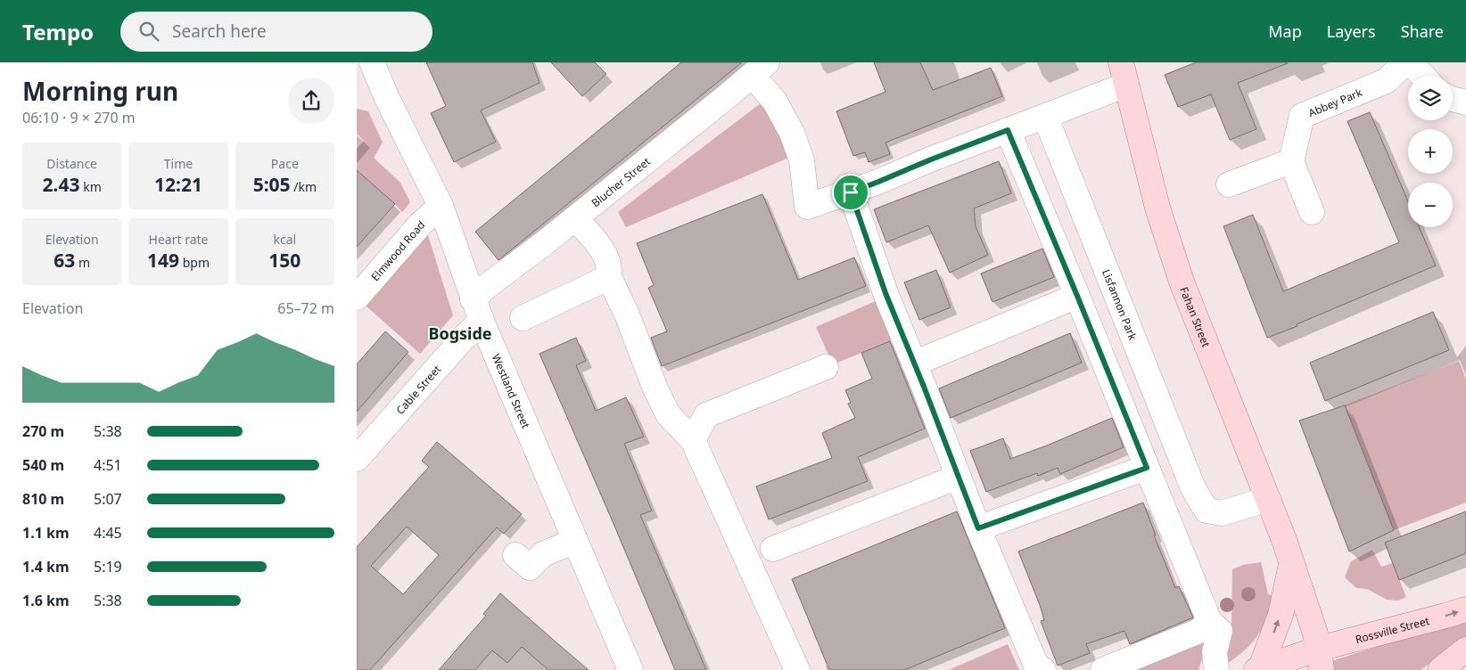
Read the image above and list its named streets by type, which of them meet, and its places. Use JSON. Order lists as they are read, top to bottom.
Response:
{
  "streets": {
    "main road": ["Fahan Street", "Rossville Street"],
    "street": [
      "Abbey Park",
      "Blucher Street",
      "Elmwood Road",
      "Lisfannon Park",
      "Cable Street",
      "Westland Street"
    ]
  },
  "crossings": [
    ["Blucher Street", "Cable Street"],
    ["Blucher Street", "Westland Street"],
    ["Elmwood Road", "Westland Street"],
    ["Lisfannon Park", "Fahan Street"],
    ["Fahan Street", "Rossville Street"],
    ["Cable Street", "Westland Street"]
  ],
  "one_way": ["Rossville Street"],
  "districts": ["Bogside"],
  "page": {
    "header": "Tempo",
    "search": "Search here",
    "nav": ["Map", "Layers", "Share"],
    "heading": ["Morning run", "06:10 · 9 × 270 m"],
    "map_buttons": ["+", "−"],
    "stats": [
      ["Distance", "2.43 km"],
      ["Time", "12:21"],
      ["Pace", "5:05 /km"],
      ["Elevation", "63 m"],
      ["Heart rate", "149 bpm"],
      ["kcal", "150"]
    ],
    "chart": ["Elevation", "65–72 m"],
    "list": [
      {
        "name": "270 m",
        "note": "5:38"
      },
      {
        "name": "540 m",
        "note": "4:51"
      },
      {
        "name": "810 m",
        "note": "5:07"
      },
      {
        "name": "1.1 km",
        "note": "4:45"
      },
      {
        "name": "1.4 km",
        "note": "5:19"
      },
      {
        "name": "1.6 km",
        "note": "5:38"
      }
    ]
  }
}
